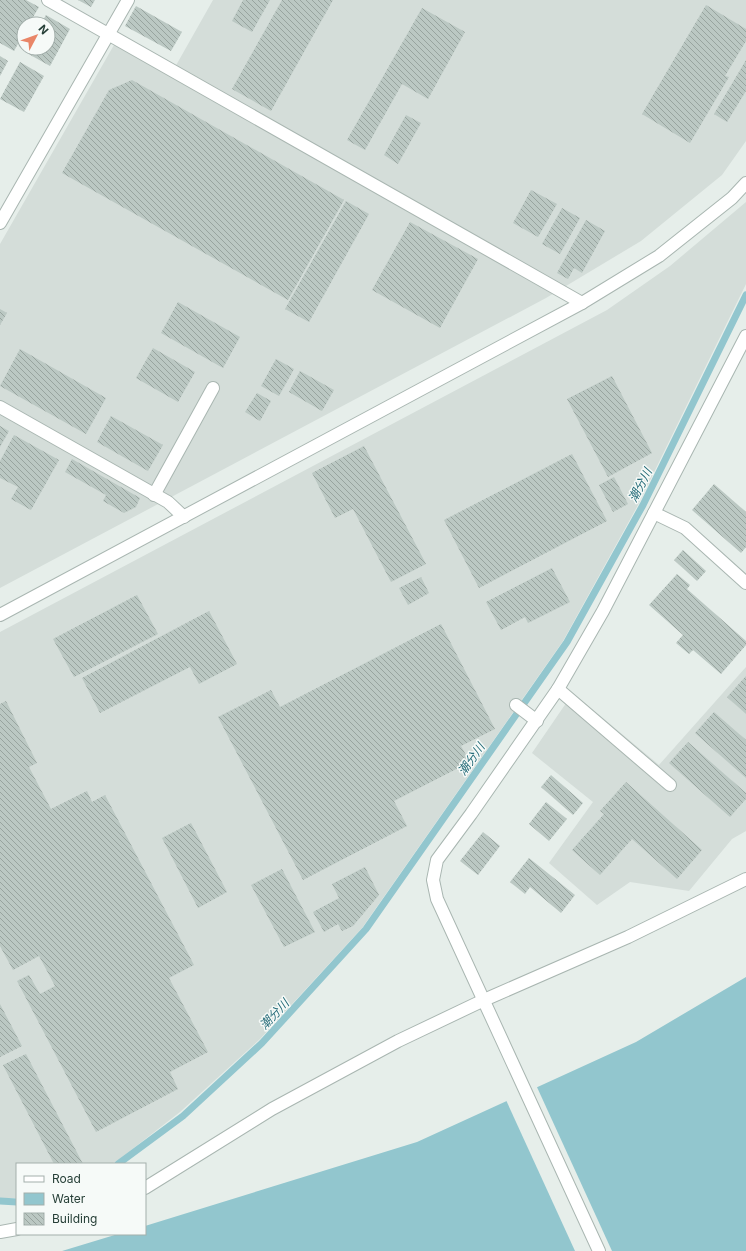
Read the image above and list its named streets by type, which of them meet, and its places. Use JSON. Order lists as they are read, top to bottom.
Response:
{
  "water": ["潮分川"],
  "legend": ["Road", "Water", "Building"],
  "north": "top right"
}
